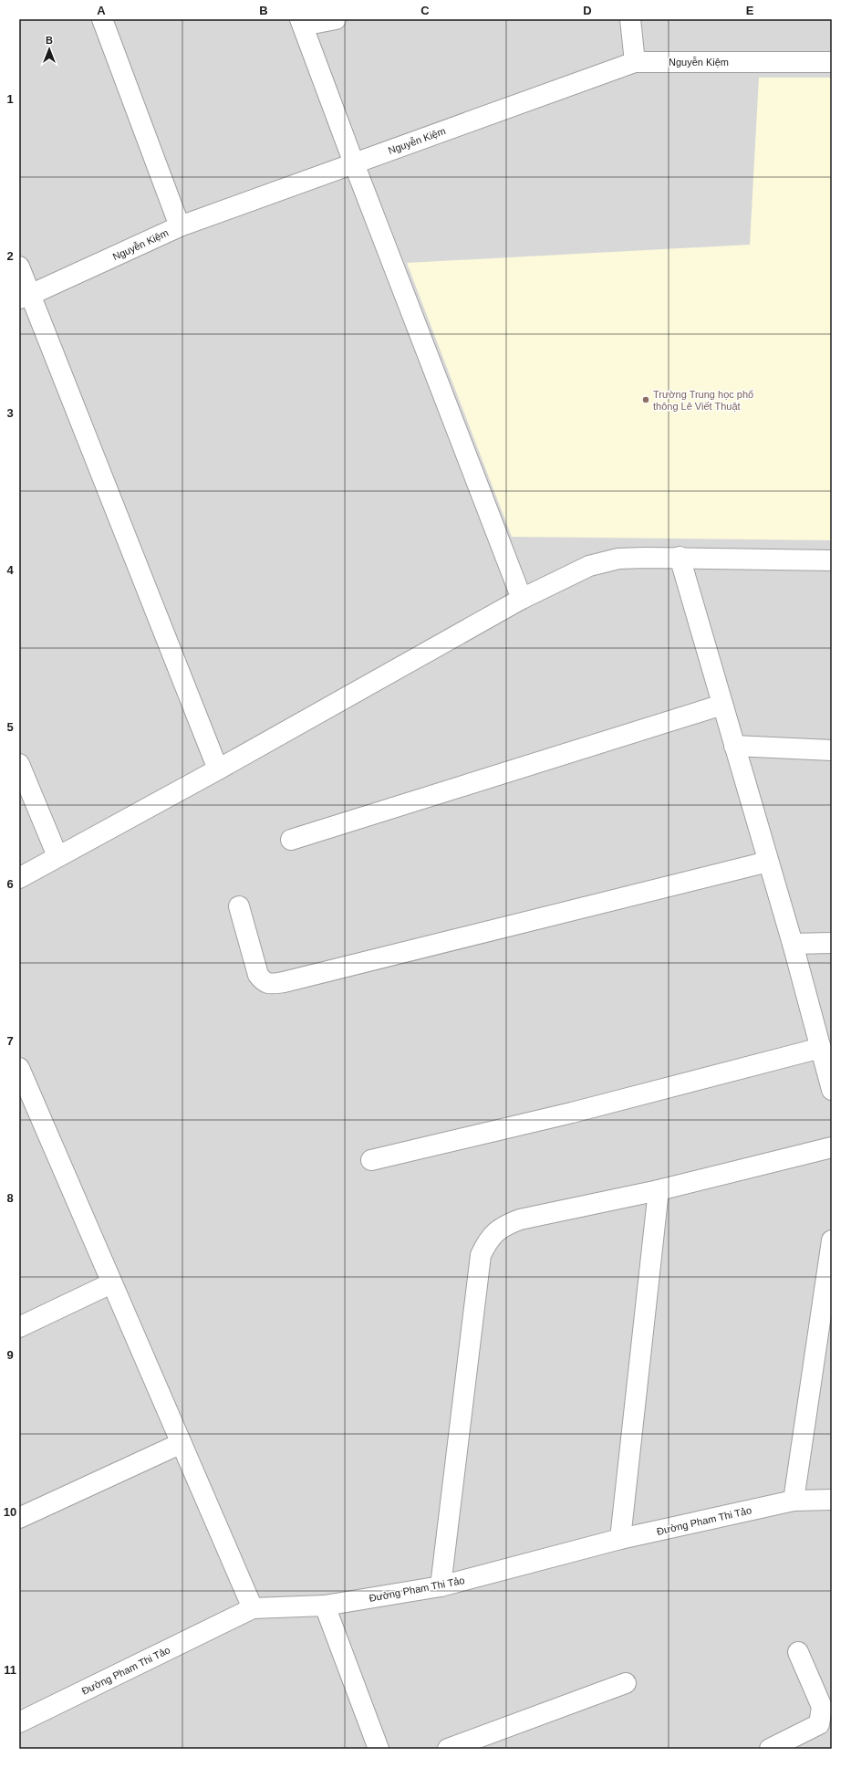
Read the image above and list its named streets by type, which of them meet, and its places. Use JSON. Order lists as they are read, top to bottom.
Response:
{
  "streets": {
    "street": ["Nguyễn Kiệm", "Đường Pham Thi Tảo"]
  },
  "places": ["Trường Trung học phổ thông Lê Viết Thuật"],
  "north": "top",
  "grid": {
    "columns": [
      "A",
      "B",
      "C",
      "D",
      "E"
    ],
    "rows": [
      "1",
      "2",
      "3",
      "4",
      "5",
      "6",
      "7",
      "8",
      "9",
      "10",
      "11"
    ]
  }
}
